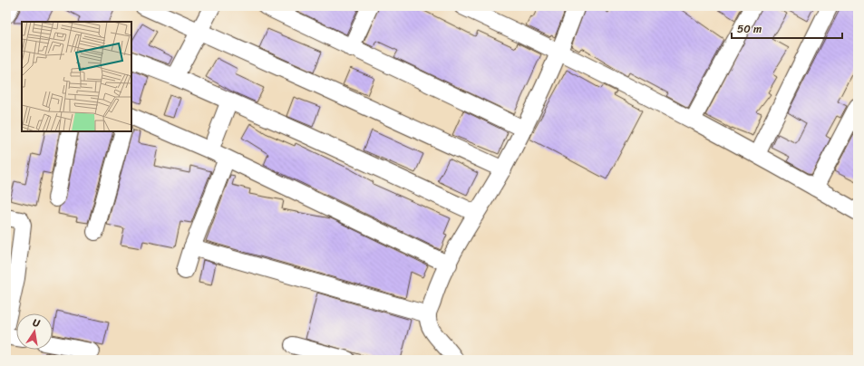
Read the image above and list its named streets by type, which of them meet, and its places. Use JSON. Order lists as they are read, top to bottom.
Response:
{
  "scale_bar": "50 m",
  "north": "top"
}
